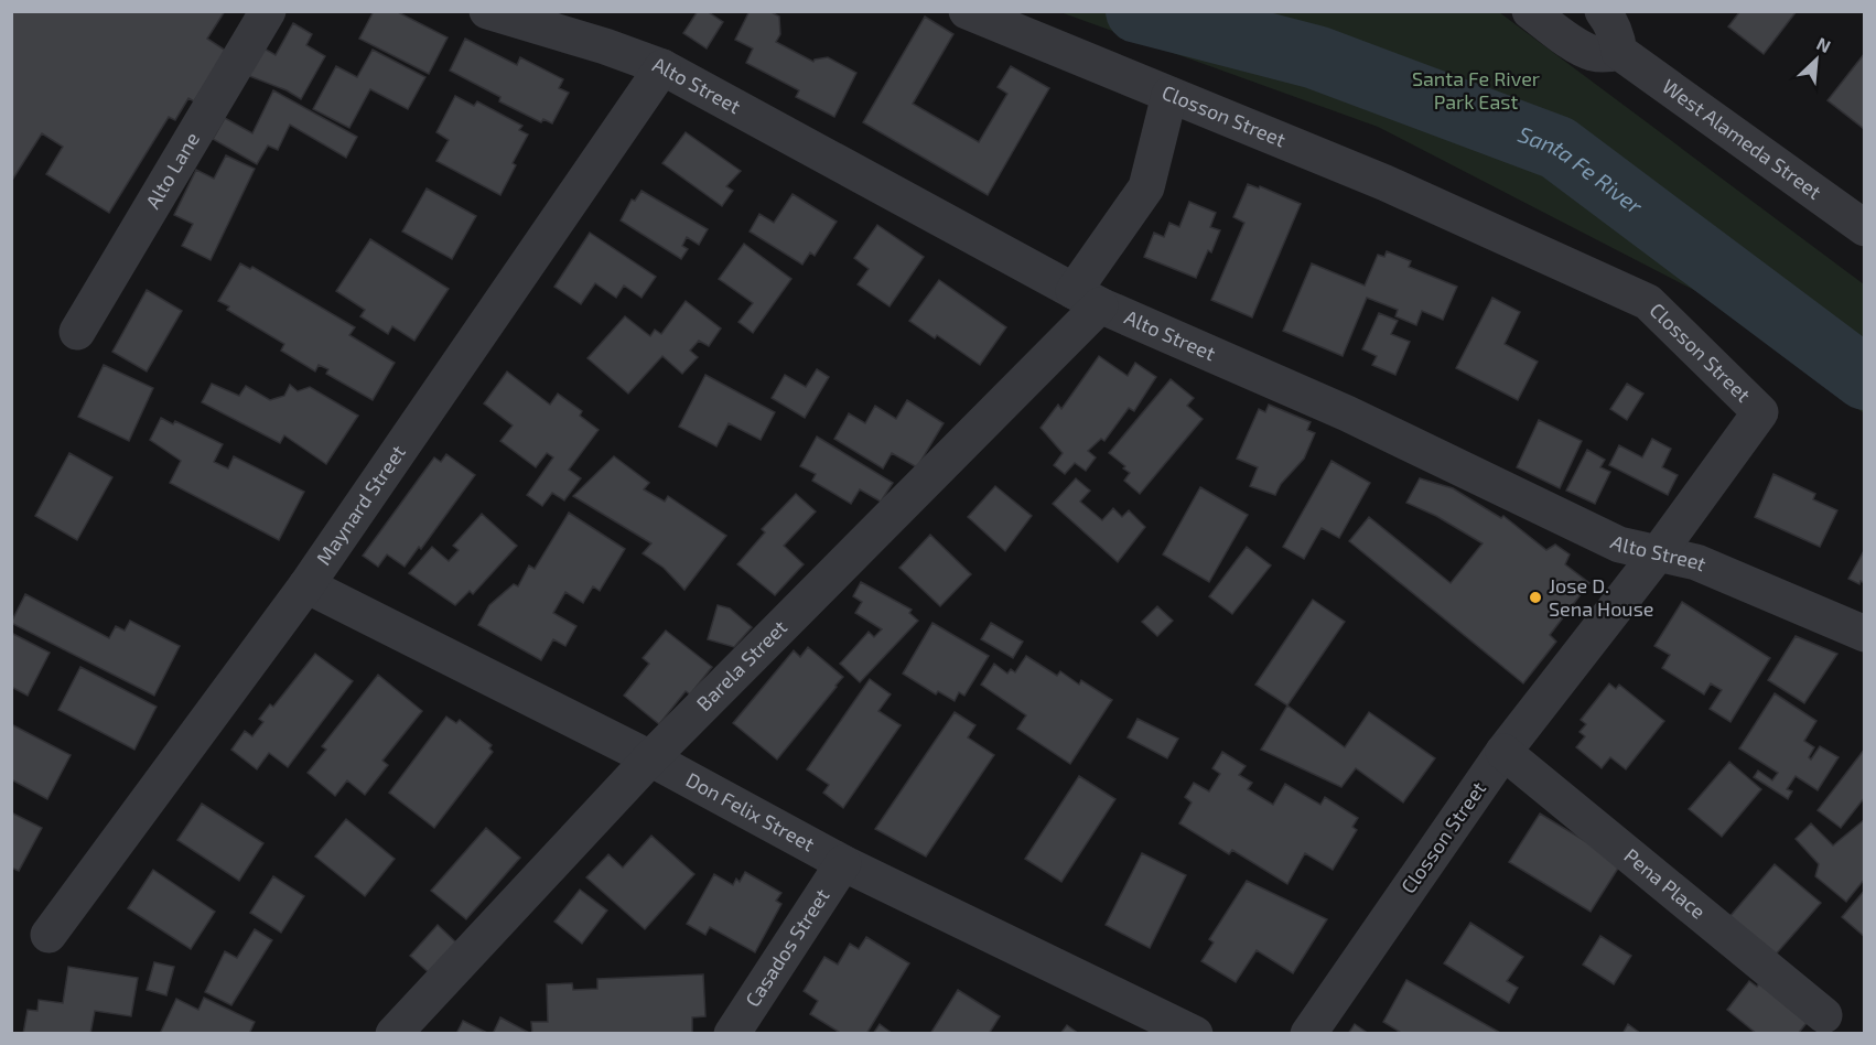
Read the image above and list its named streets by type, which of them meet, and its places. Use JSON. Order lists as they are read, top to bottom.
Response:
{
  "streets": {
    "street": [
      "Alto Street",
      "Closson Street",
      "West Alameda Street",
      "Alto Lane",
      "Maynard Street",
      "Barela Street",
      "Don Felix Street",
      "Pena Place",
      "Casados Street"
    ]
  },
  "crossings": [
    ["Alto Street", "Closson Street"],
    ["Alto Street", "Maynard Street"],
    ["Alto Street", "Barela Street"],
    ["Closson Street", "Barela Street"],
    ["Closson Street", "Pena Place"],
    ["Maynard Street", "Don Felix Street"],
    ["Barela Street", "Don Felix Street"],
    ["Don Felix Street", "Casados Street"]
  ],
  "water": ["Santa Fe River"],
  "parks": ["Santa Fe River Park East"],
  "places": ["Jose D. Sena House"],
  "north": "top right"
}
